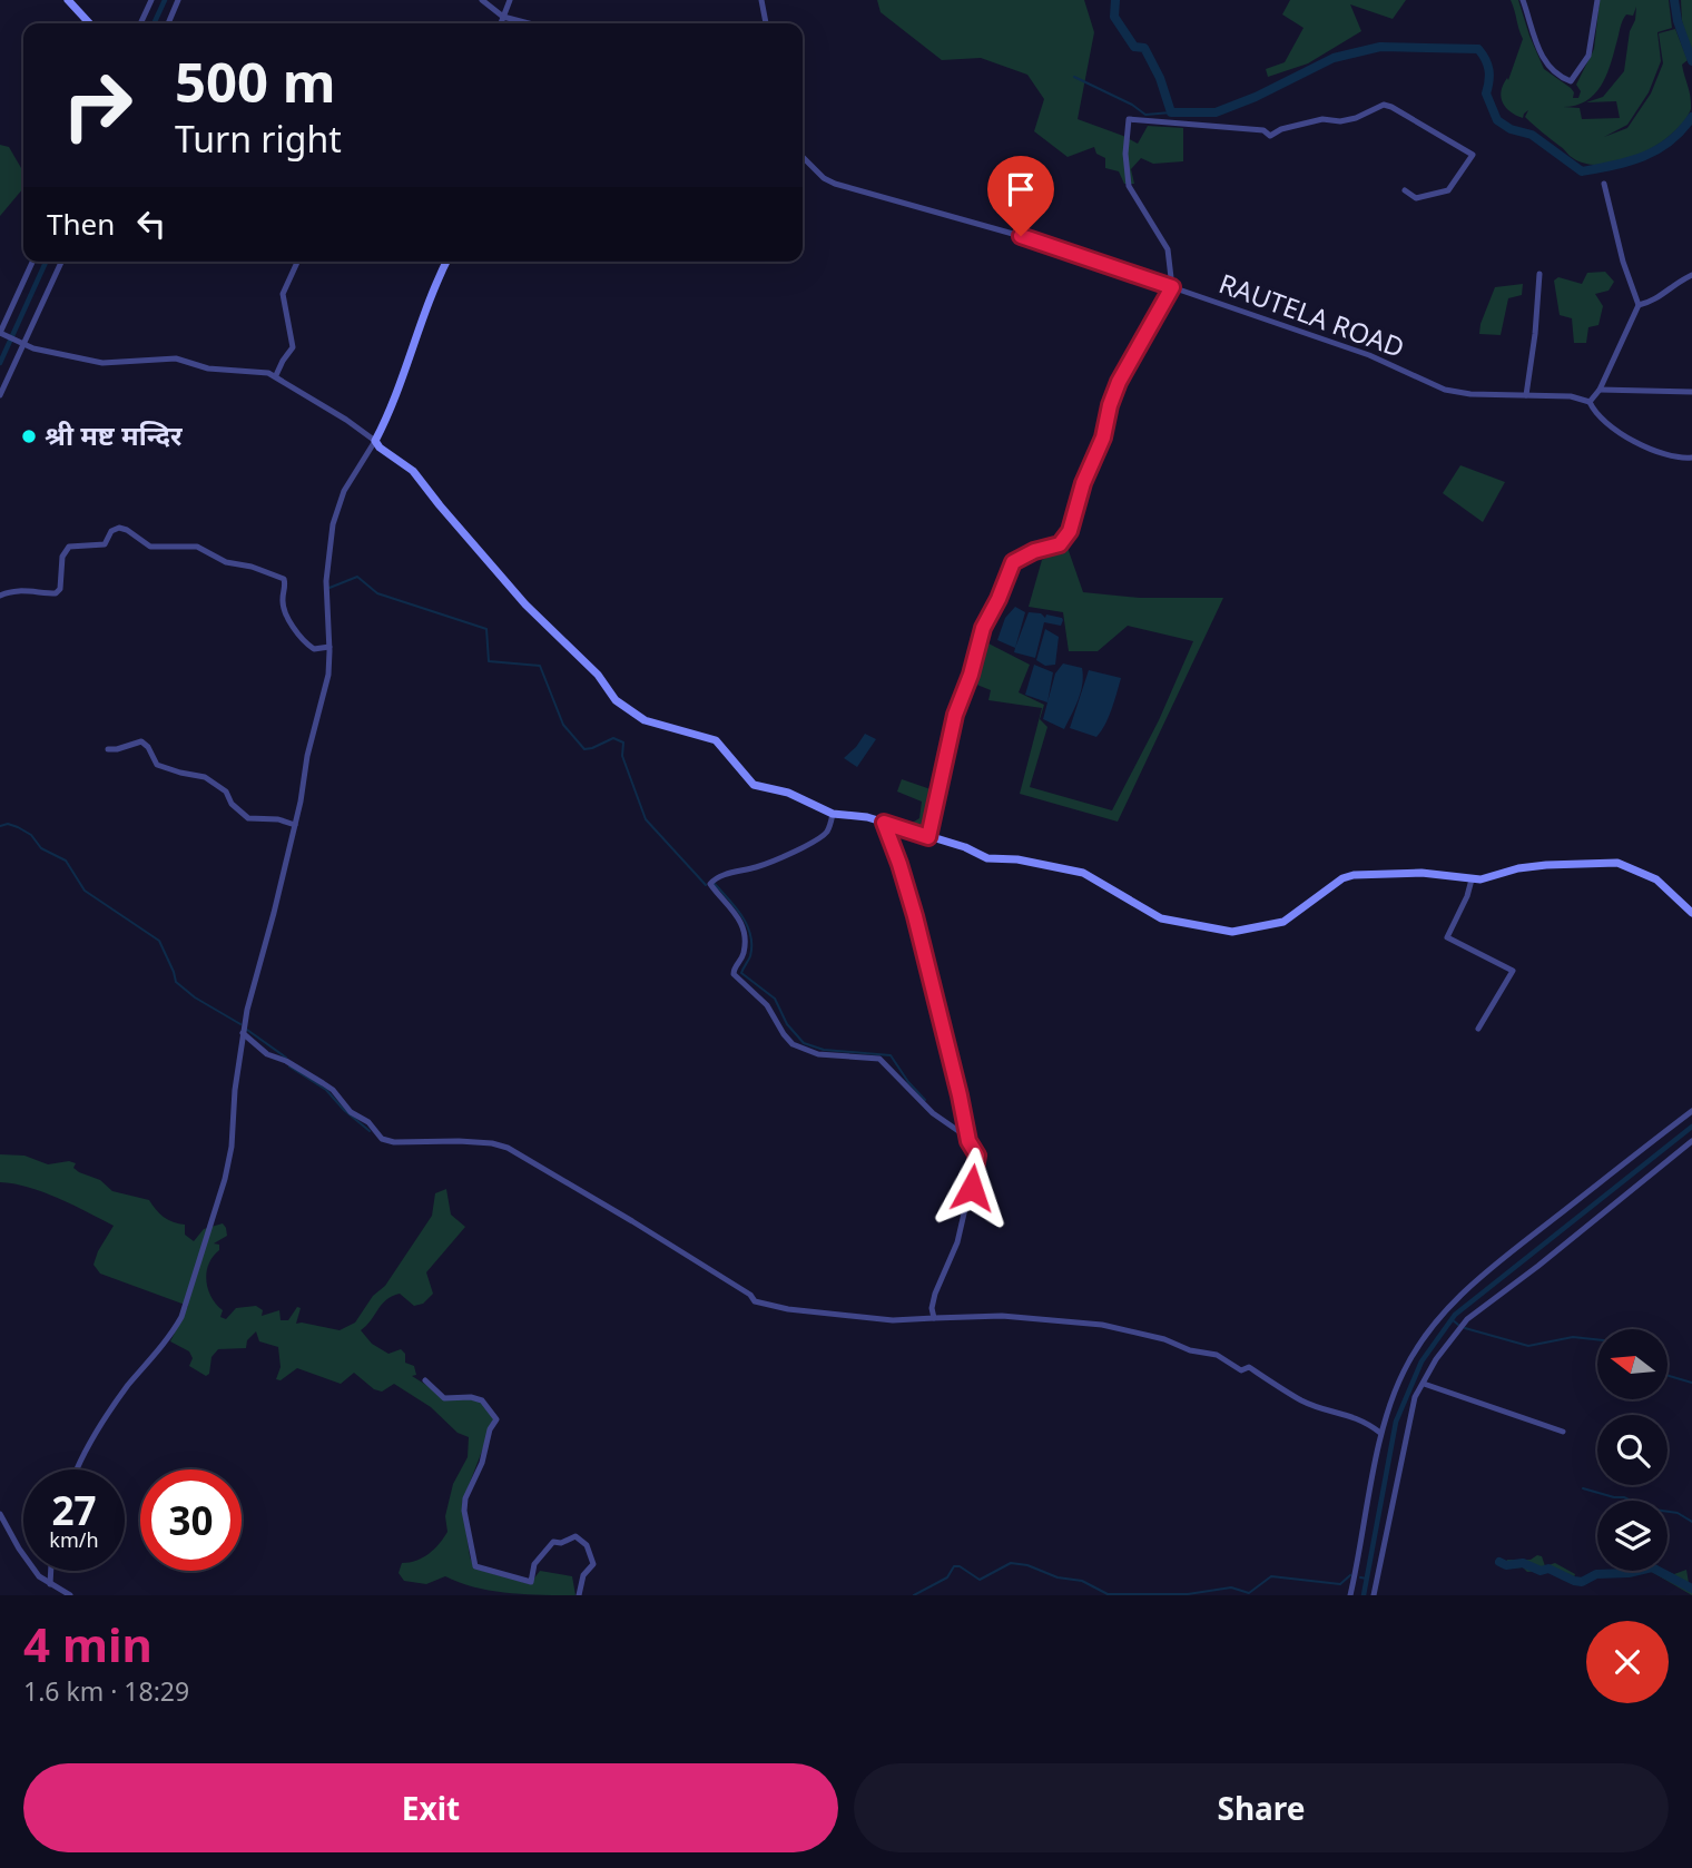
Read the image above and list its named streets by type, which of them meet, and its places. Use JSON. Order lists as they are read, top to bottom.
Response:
{
  "streets": {
    "street": ["RAUTELA ROAD"]
  },
  "places": ["श्री मष्ट मन्दिर"],
  "north": "left",
  "page": {
    "turn": ["500 m", "Turn right"],
    "then": "Then",
    "speed": "27 km/h",
    "limit": "30",
    "heading": ["4 min", "1.6 km · 18:29"],
    "buttons": ["Exit", "Share"]
  }
}
